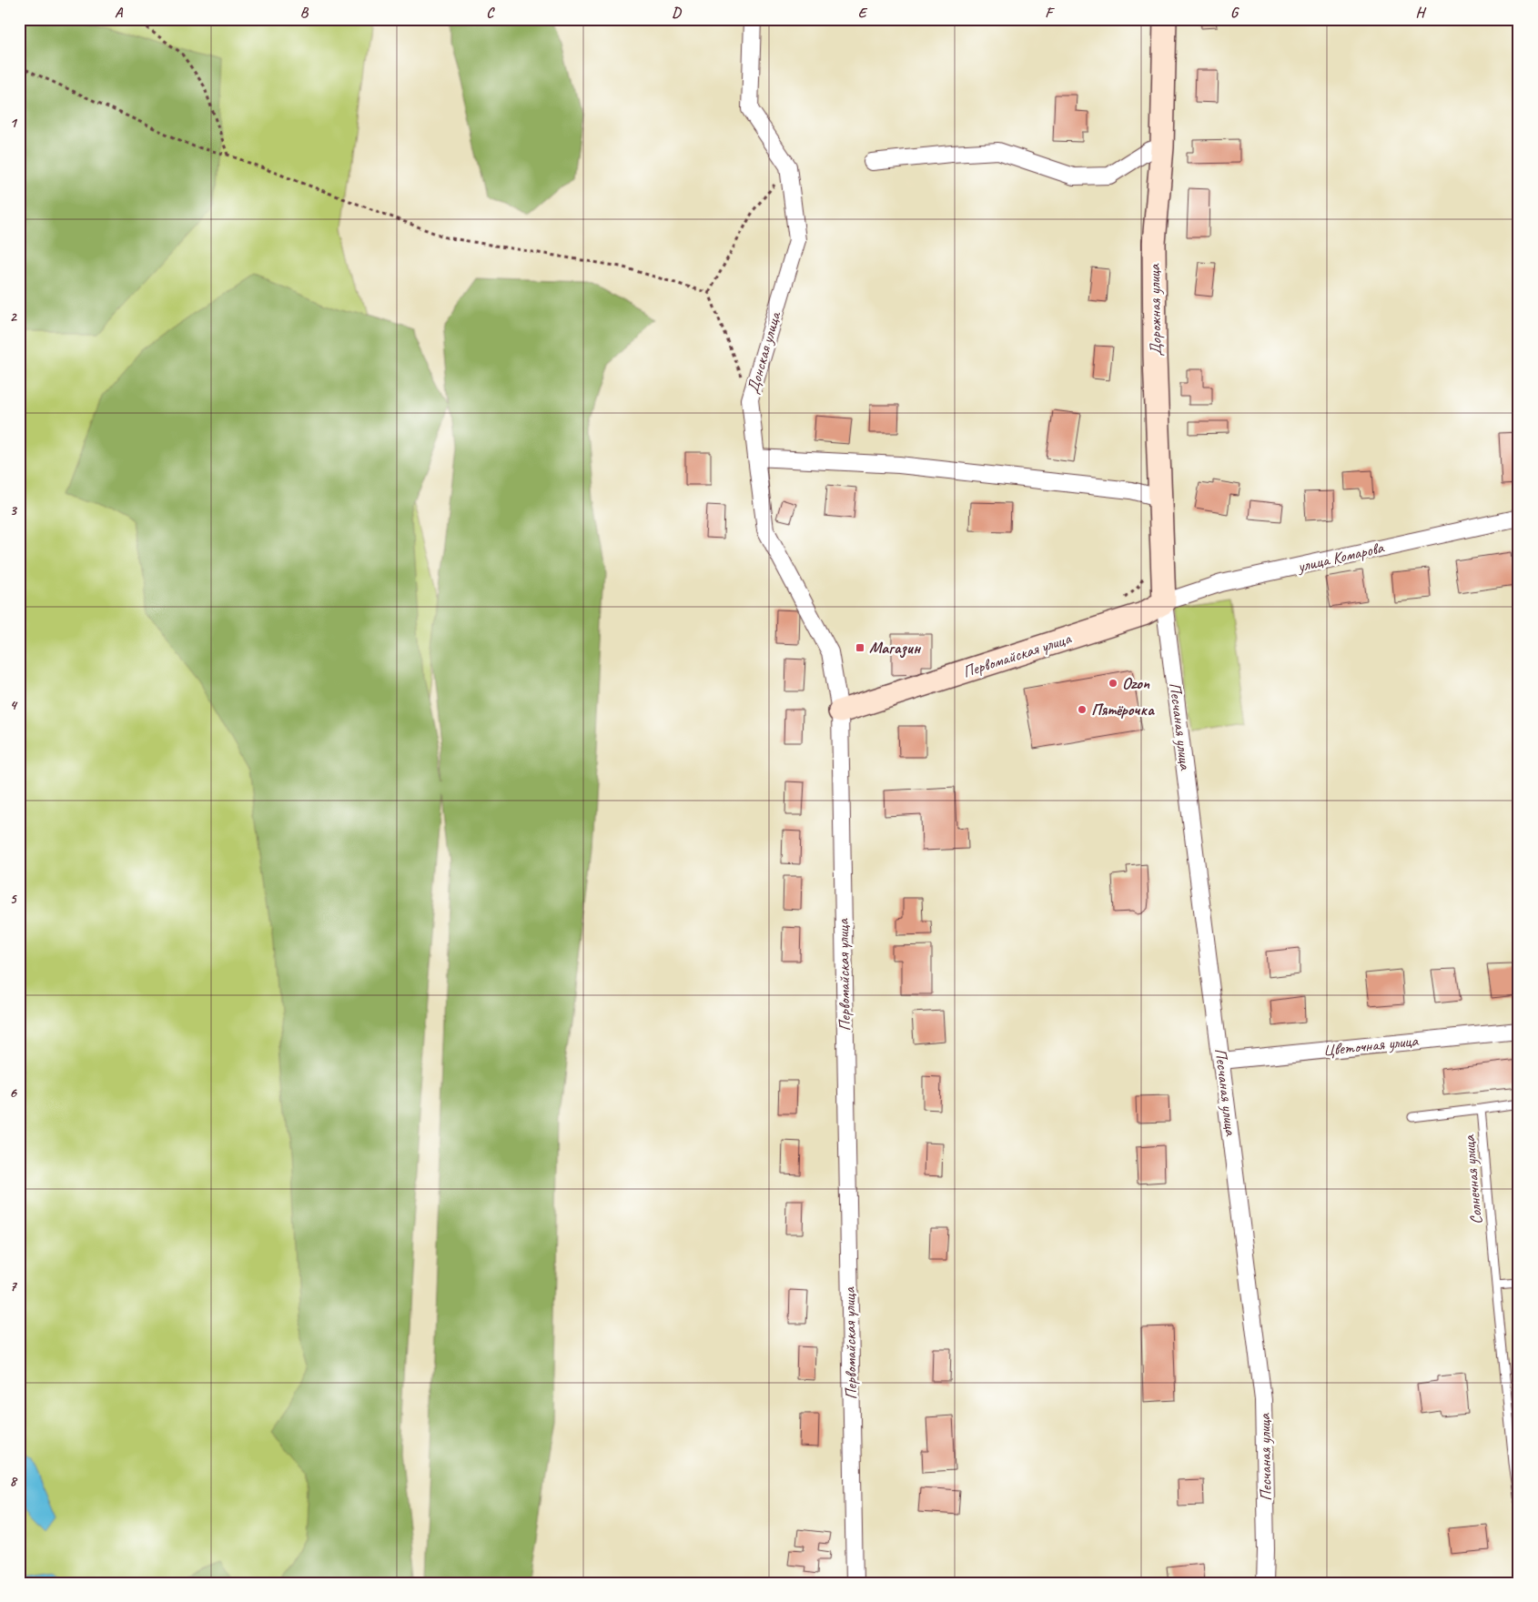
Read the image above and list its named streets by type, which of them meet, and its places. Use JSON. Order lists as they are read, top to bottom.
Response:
{
  "streets": {
    "street": [
      "Дорожная улица",
      "Донская улица",
      "улица Комарова",
      "Первомайская улица",
      "Песчаная улица",
      "Цветочная улица"
    ],
    "lane": ["Солнечная улица"]
  },
  "crossings": [
    ["Дорожная улица", "улица Комарова"],
    ["Дорожная улица", "Первомайская улица"],
    ["Дорожная улица", "Песчаная улица"],
    ["Донская улица", "Первомайская улица"],
    ["улица Комарова", "Первомайская улица"],
    ["улица Комарова", "Песчаная улица"],
    ["Первомайская улица", "Песчаная улица"],
    ["Песчаная улица", "Цветочная улица"]
  ],
  "places": {
    "transit": ["Магазин"],
    "other": ["Ozon", "Пятёрочка"]
  },
  "grid": {
    "columns": [
      "A",
      "B",
      "C",
      "D",
      "E",
      "F",
      "G",
      "H"
    ],
    "rows": [
      "1",
      "2",
      "3",
      "4",
      "5",
      "6",
      "7",
      "8"
    ]
  }
}
